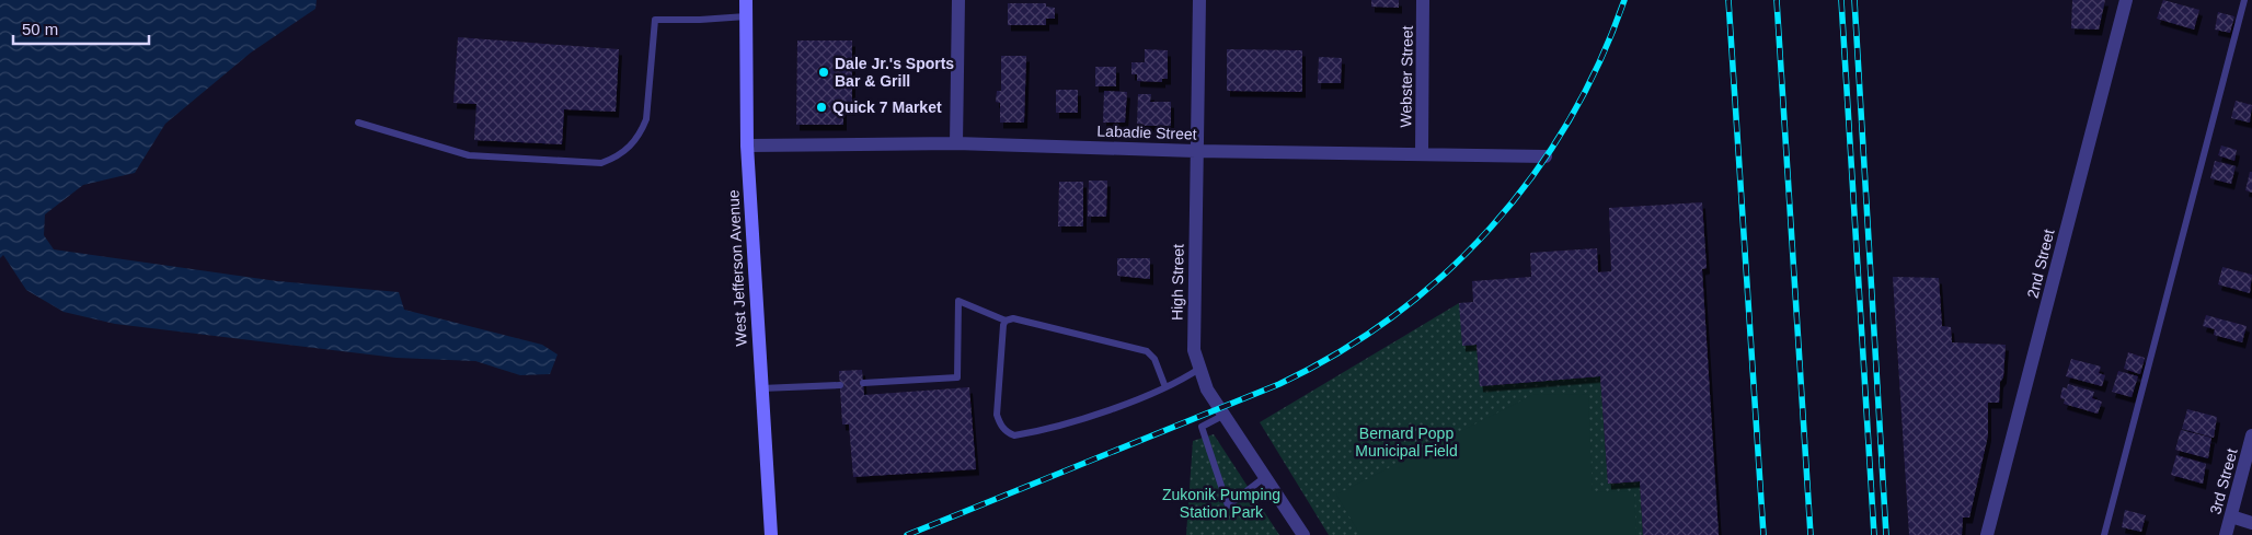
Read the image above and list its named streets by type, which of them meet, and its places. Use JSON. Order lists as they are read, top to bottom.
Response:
{
  "streets": {
    "main road": ["West Jefferson Avenue"],
    "street": [
      "Webster Street",
      "Labadie Street",
      "2nd Street",
      "High Street",
      "3rd Street"
    ]
  },
  "crossings": [
    ["Webster Street", "Labadie Street"],
    ["Labadie Street", "West Jefferson Avenue"],
    ["Labadie Street", "High Street"]
  ],
  "parks": ["Bernard Popp Municipal Field", "Zukonik Pumping Station Park"],
  "places": ["Dale Jr.'s Sports Bar & Grill", "Quick 7 Market"],
  "scale_bar": "50 m"
}
